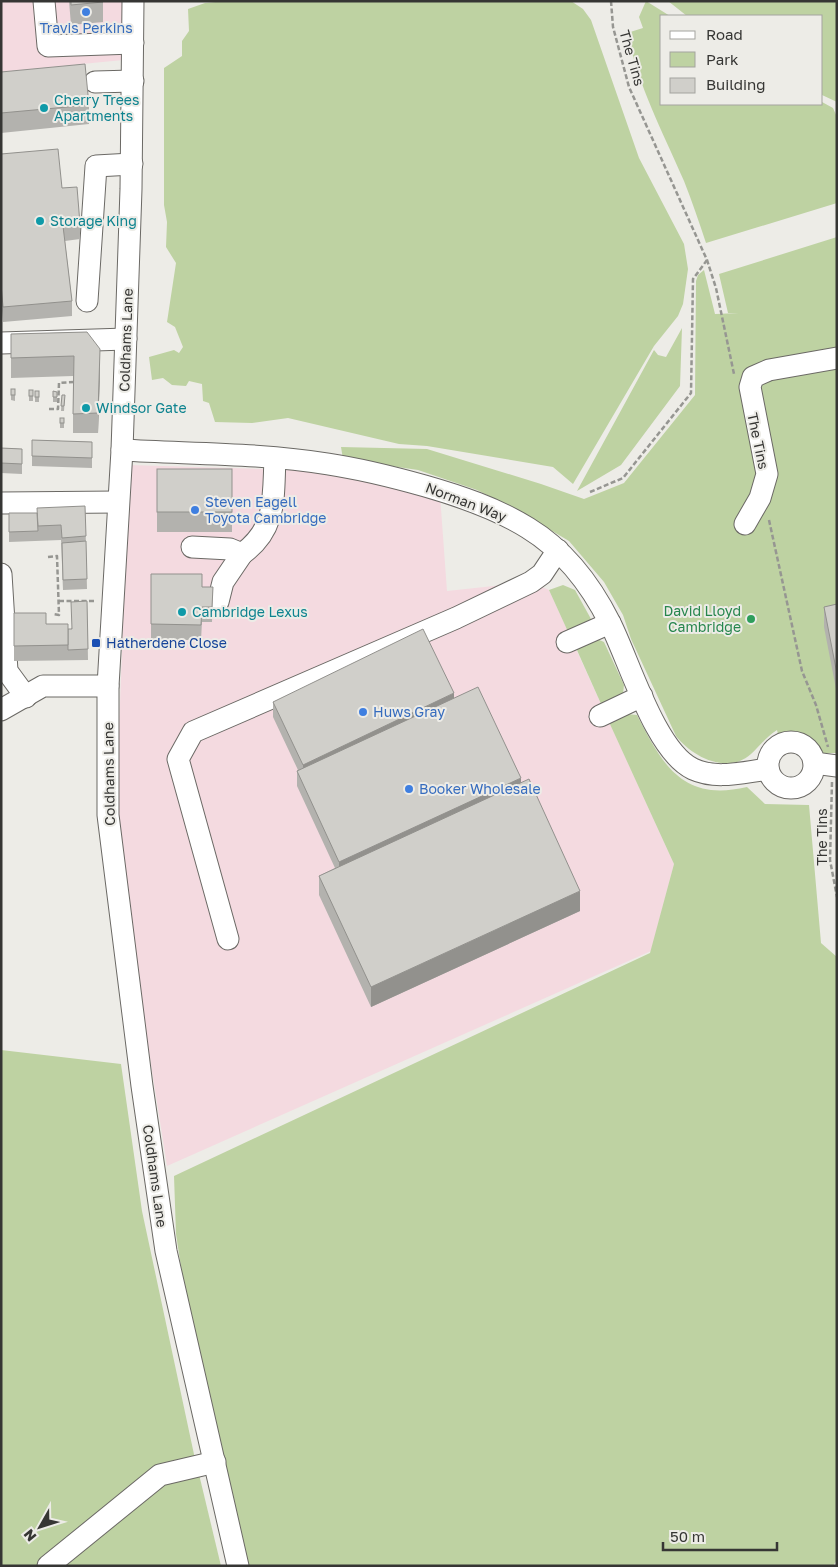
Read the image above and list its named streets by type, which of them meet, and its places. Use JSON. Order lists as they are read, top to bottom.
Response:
{
  "streets": {
    "street": ["Coldhams Lane", "Norman Way"],
    "path": ["The Tins"]
  },
  "crossings": [
    ["Coldhams Lane", "Norman Way"]
  ],
  "places": {
    "other": [
      "Travis Perkins",
      "Cherry Trees Apartments",
      "Storage King",
      "Windsor Gate",
      "Steven Eagell Toyota Cambridge",
      "Cambridge Lexus",
      "David Lloyd Cambridge",
      "Huws Gray",
      "Booker Wholesale"
    ],
    "transit": ["Hatherdene Close"]
  },
  "legend": ["Road", "Park", "Building"],
  "scale_bar": "50 m",
  "north": "bottom left"
}
